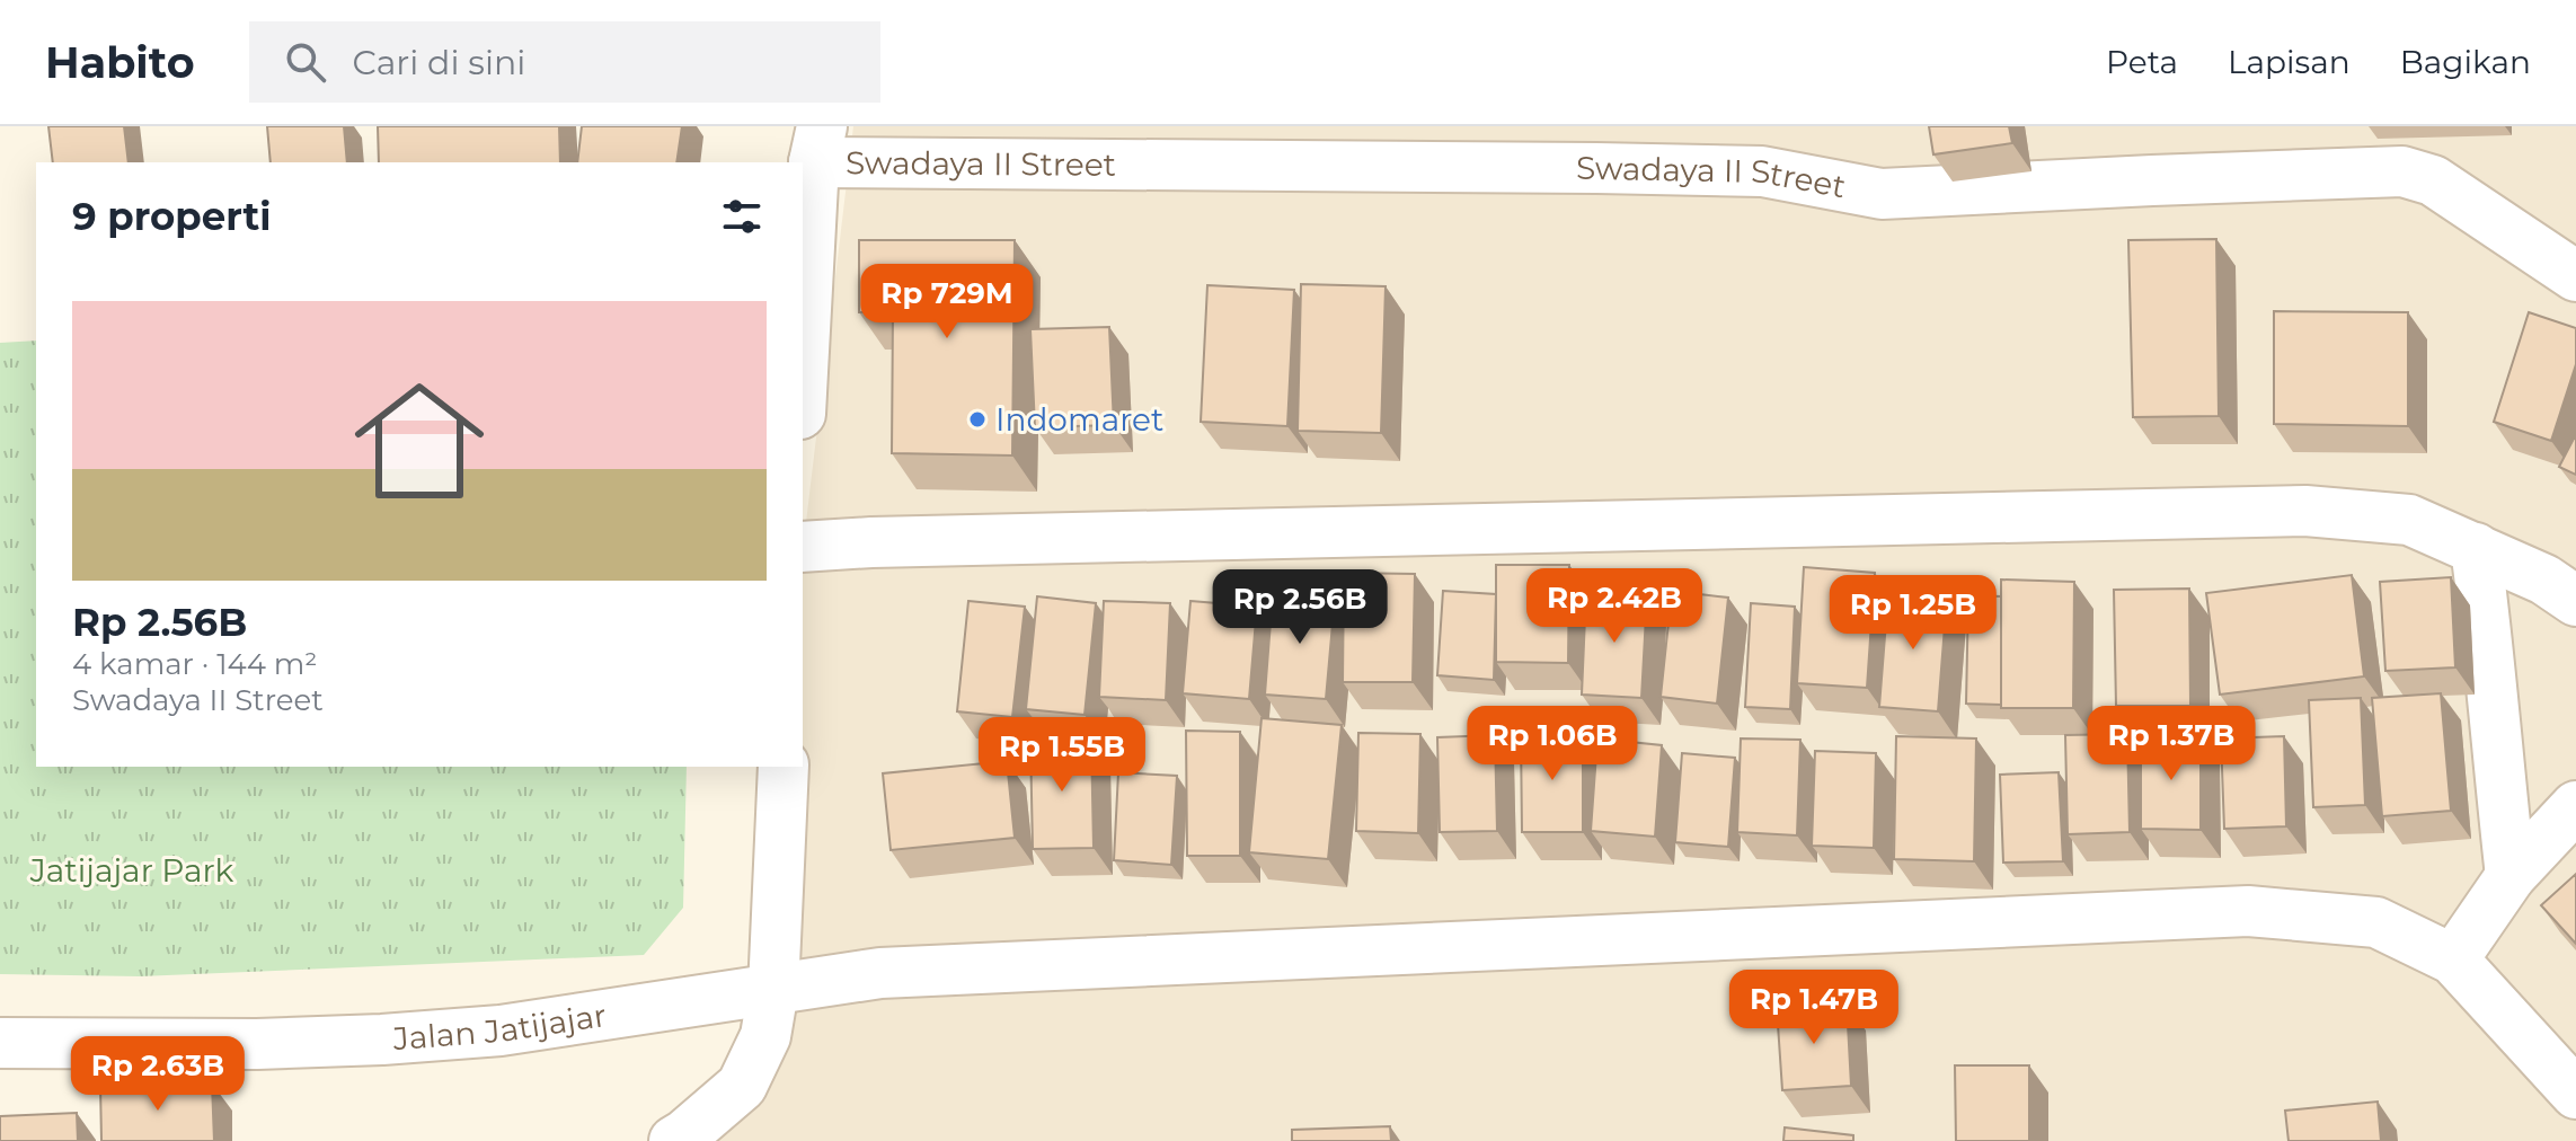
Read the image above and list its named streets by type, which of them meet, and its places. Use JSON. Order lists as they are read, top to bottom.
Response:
{
  "streets": {
    "street": ["Swadaya II Street", "Jalan Jatijajar"]
  },
  "parks": ["Jatijajar Park"],
  "places": ["Indomaret"],
  "page": {
    "header": "Habito",
    "search": "Cari di sini",
    "nav": ["Peta", "Lapisan", "Bagikan"],
    "heading": "9 properti",
    "price": [
      "Rp 729M",
      "Rp 2.42B",
      "Rp 2.56B",
      "Rp 1.25B",
      "Rp 1.06B",
      "Rp 1.37B",
      "Rp 1.55B",
      "Rp 1.47B",
      "Rp 2.63B"
    ],
    "list": [
      {
        "name": "Rp 2.56B",
        "note": "4 kamar · 144 m² · Swadaya II Street"
      }
    ]
  }
}
